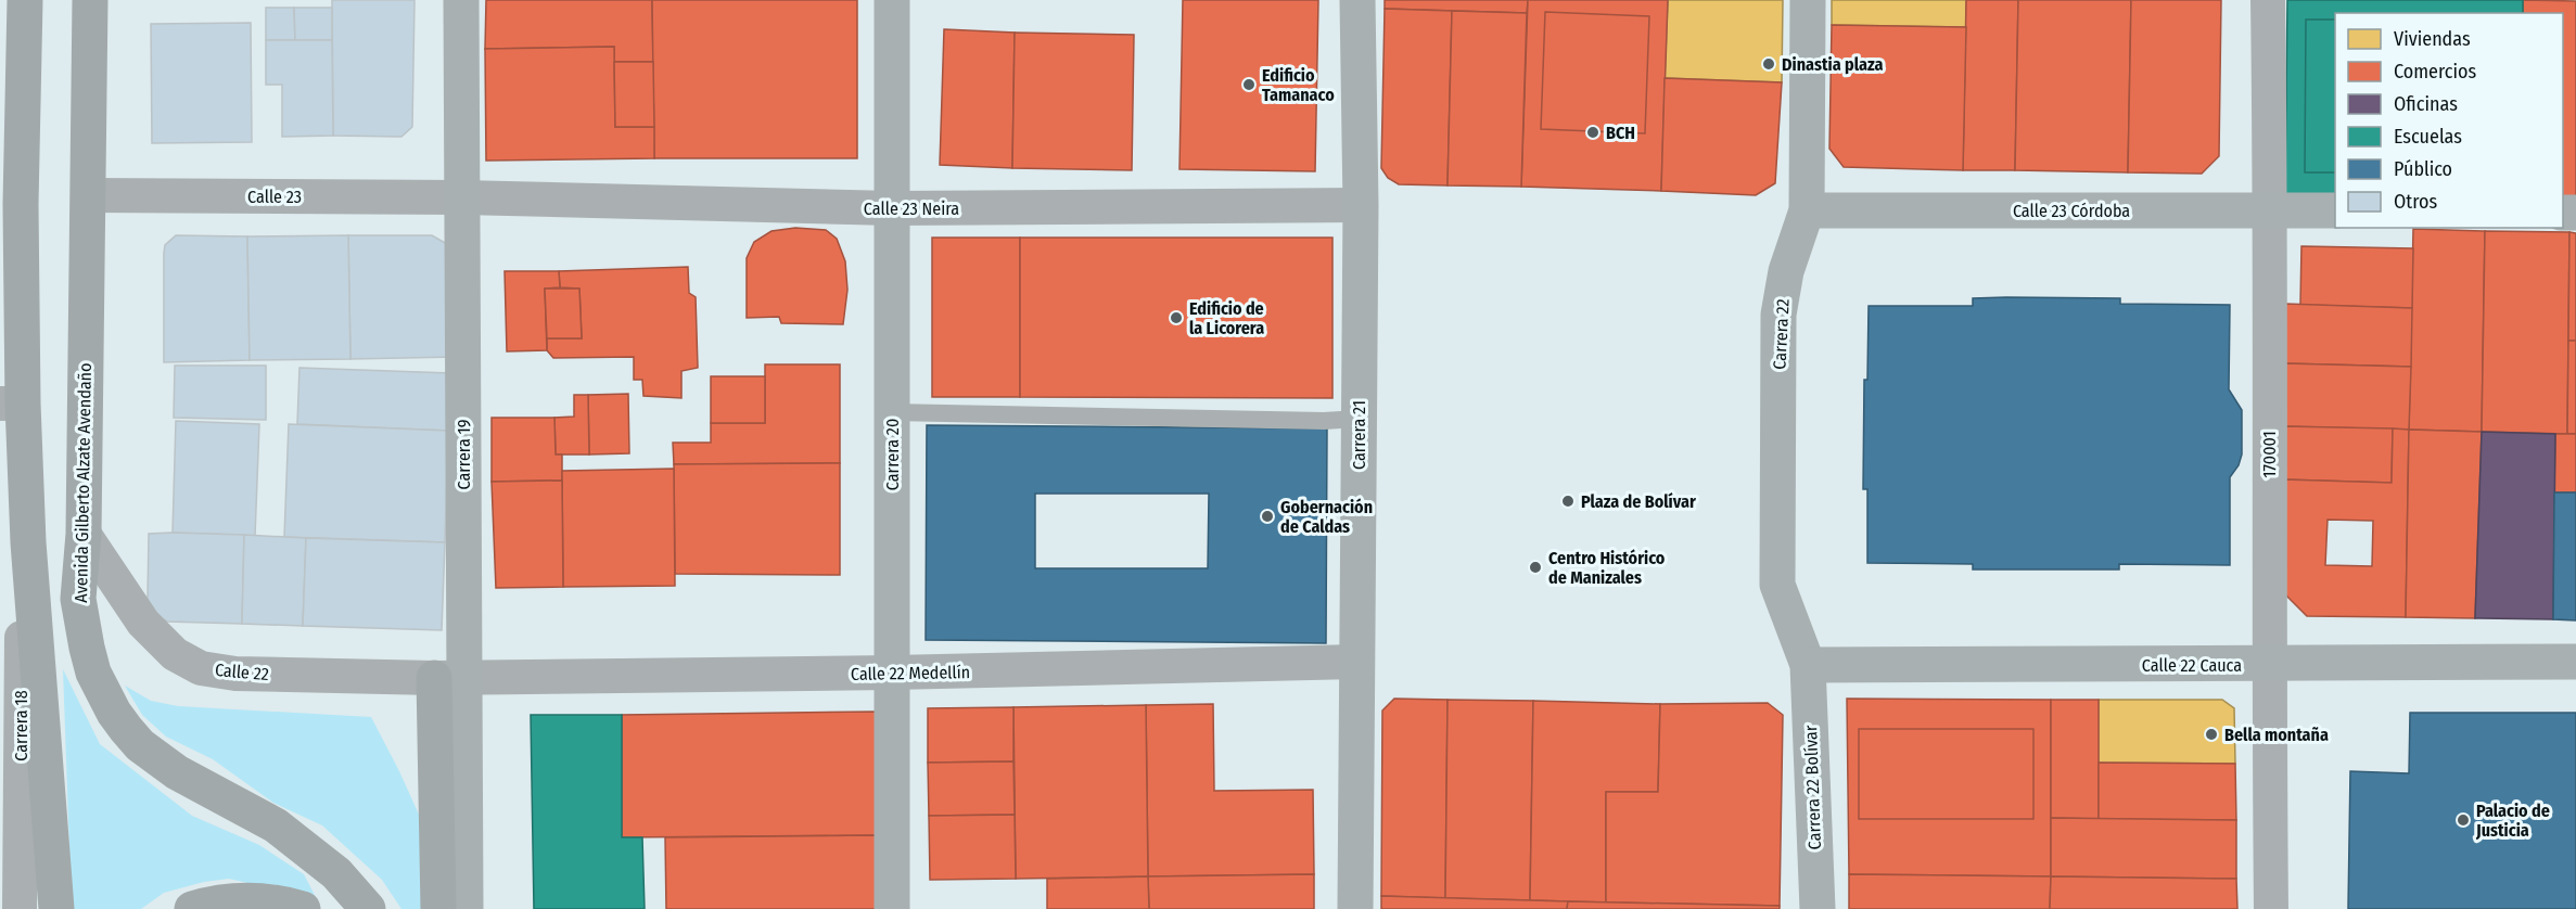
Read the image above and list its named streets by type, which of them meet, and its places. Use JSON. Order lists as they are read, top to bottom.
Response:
{
  "streets": {
    "main road": [
      "Calle 23 Córdoba",
      "Carrera 22",
      "Carrera 21",
      "Carrera 19",
      "Carrera 20",
      "Avenida Gilberto Alzate Avendaño",
      "Calle 22 Cauca",
      "Carrera 22 Bolívar"
    ],
    "street": [
      "Calle 23",
      "Calle 23 Neira",
      "170001",
      "Calle 22",
      "Calle 22 Medellín",
      "Carrera 18"
    ]
  },
  "crossings": [
    ["Calle 23", "Calle 23 Neira"],
    ["Calle 23", "Carrera 19"],
    ["Calle 23", "Avenida Gilberto Alzate Avendaño"],
    ["Calle 23 Neira", "Carrera 21"],
    ["Calle 23 Neira", "Carrera 19"],
    ["Calle 23 Neira", "Carrera 20"],
    ["Calle 23 Córdoba", "Carrera 22"],
    ["Calle 23 Córdoba", "170001"],
    ["Carrera 22", "Calle 22 Cauca"],
    ["Carrera 22", "Carrera 22 Bolívar"],
    ["Carrera 21", "Calle 22 Medellín"],
    ["Carrera 19", "Calle 22"],
    ["Carrera 19", "Calle 22 Medellín"],
    ["Carrera 20", "Calle 22 Medellín"],
    ["170001", "Calle 22 Cauca"],
    ["Avenida Gilberto Alzate Avendaño", "Calle 22"],
    ["Calle 22 Cauca", "Carrera 22 Bolívar"],
    ["Calle 22", "Calle 22 Medellín"]
  ],
  "places": [
    "Dinastia plaza",
    "Edificio Tamanaco",
    "BCH",
    "Edificio de la Licorera",
    "Plaza de Bolívar",
    "Gobernación de Caldas",
    "Centro Histórico de Manizales",
    "Bella montaña",
    "Palacio de Justicia"
  ],
  "legend": [
    "Viviendas",
    "Comercios",
    "Oficinas",
    "Escuelas",
    "Público",
    "Otros"
  ]
}
